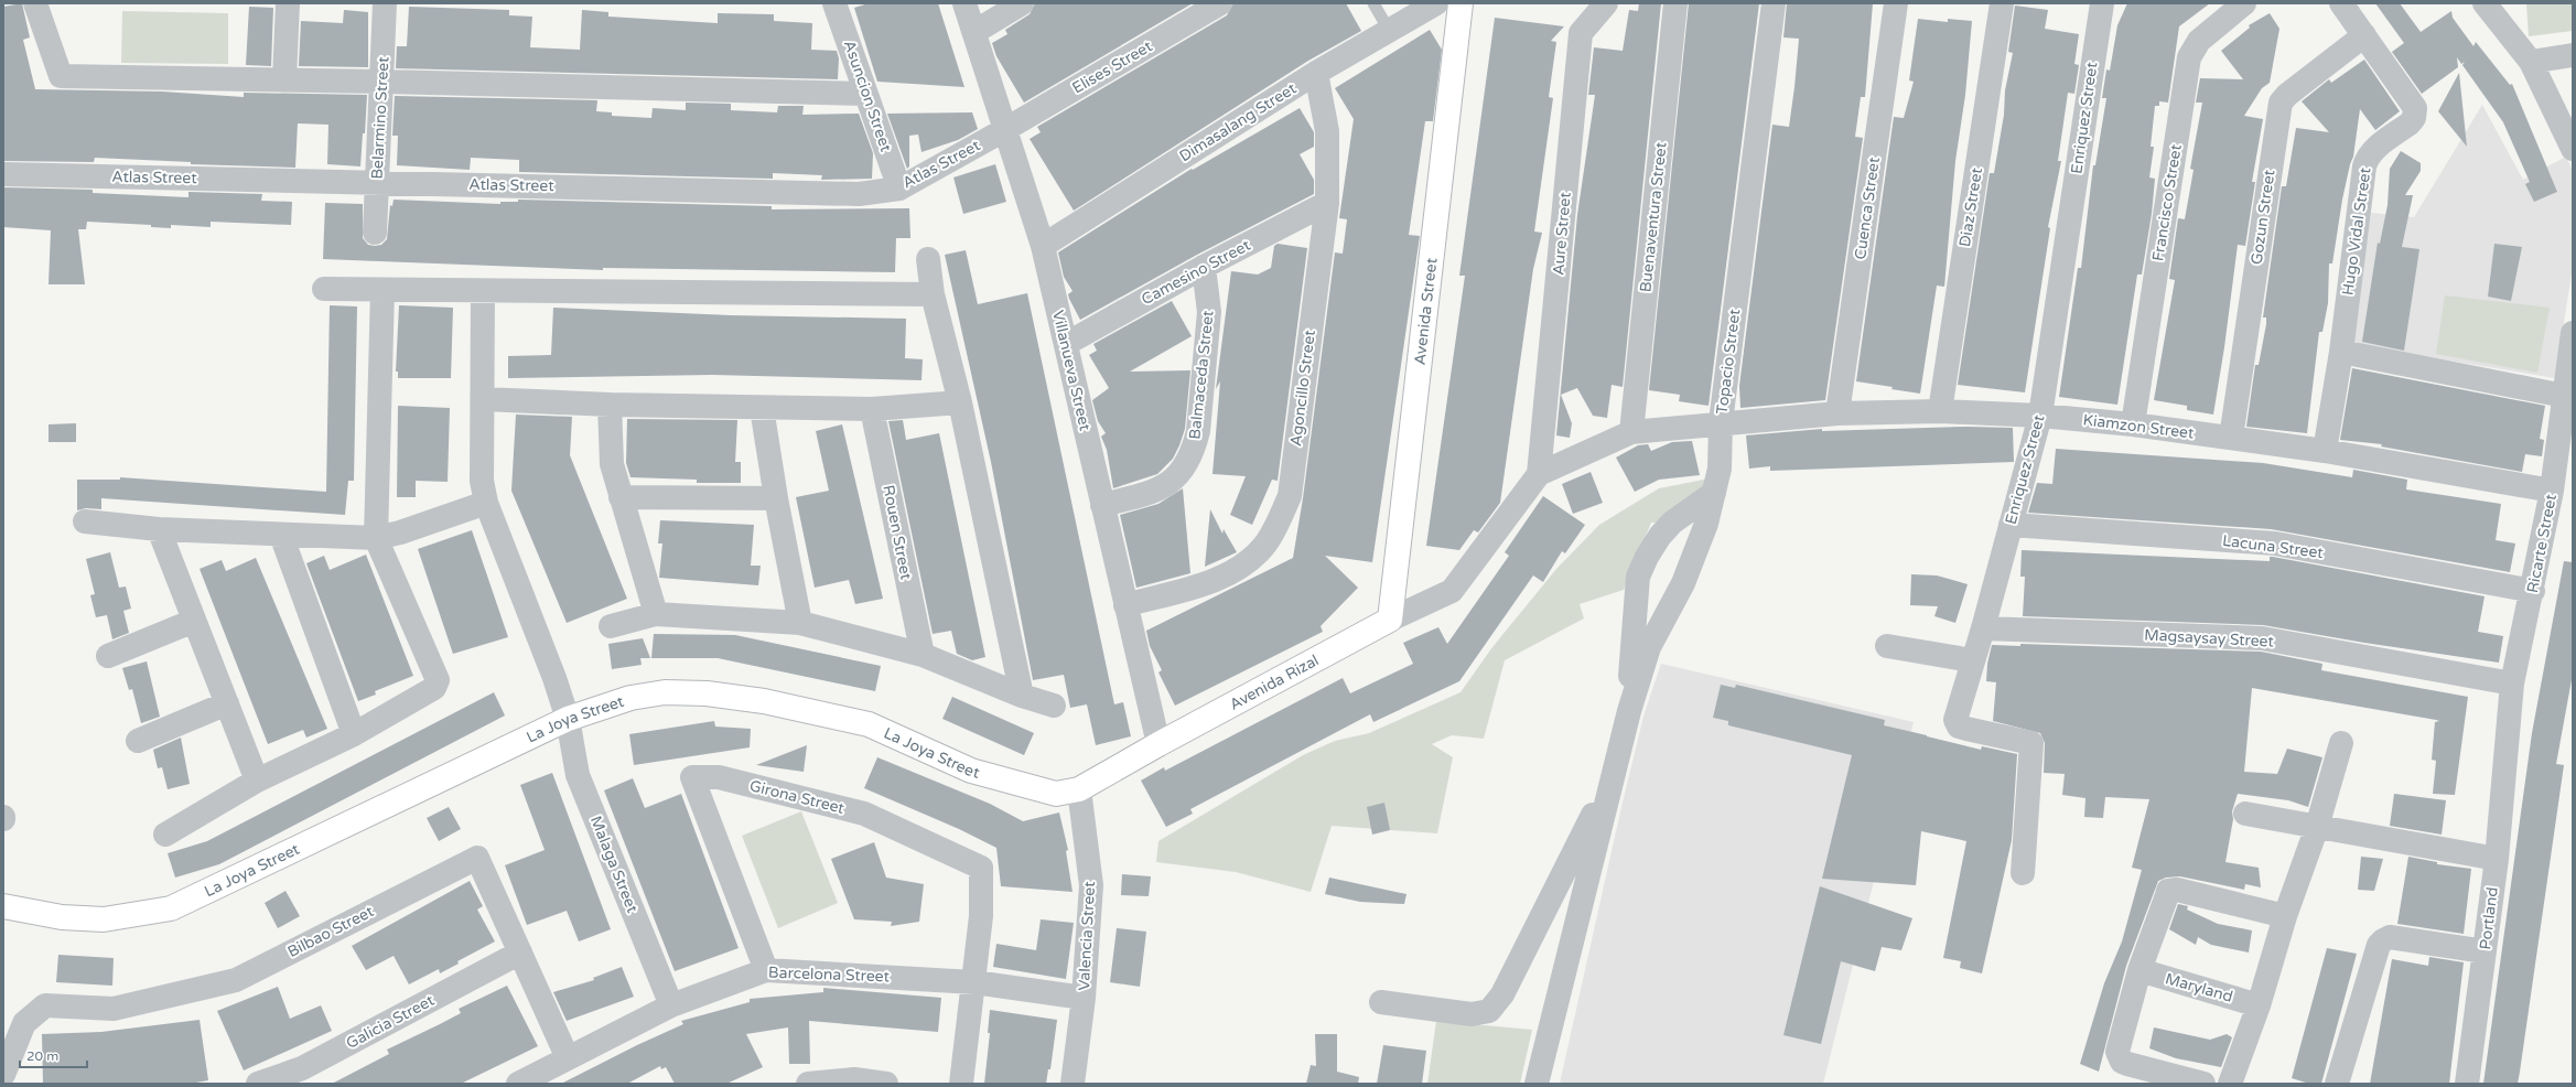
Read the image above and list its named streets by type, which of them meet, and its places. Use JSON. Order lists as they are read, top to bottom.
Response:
{
  "streets": {
    "street": [
      "Elises Street",
      "Asuncion Street",
      "Belarmino Street",
      "Enriquez Street",
      "Dimasalang Street",
      "Atlas Street",
      "Francisco Street",
      "Diaz Street",
      "Cuenca Street",
      "Buenaventura Street",
      "Gozun Street",
      "Hugo Vidal Street",
      "Aure Street",
      "Camesino Street",
      "Avenida Street",
      "Topacio Street",
      "Villanueva Street",
      "Balmaceda Street",
      "Agoncillo Street",
      "Kiamzon Street",
      "Rouen Street",
      "Ricarte Street",
      "Lacuna Street",
      "Magsaysay Street",
      "Avenida Rizal",
      "La Joya Street",
      "Girona Street",
      "Malaga Street",
      "Portland",
      "Bilbao Street",
      "Valencia Street",
      "Barcelona Street",
      "Maryland",
      "Galicia Street"
    ]
  },
  "crossings": [
    ["Elises Street", "Atlas Street"],
    ["Elises Street", "Villanueva Street"],
    ["Asuncion Street", "Atlas Street"],
    ["Belarmino Street", "Atlas Street"],
    ["Enriquez Street", "Kiamzon Street"],
    ["Enriquez Street", "Lacuna Street"],
    ["Enriquez Street", "Magsaysay Street"],
    ["Dimasalang Street", "Villanueva Street"],
    ["Dimasalang Street", "Agoncillo Street"],
    ["Atlas Street", "Villanueva Street"],
    ["Francisco Street", "Kiamzon Street"],
    ["Diaz Street", "Kiamzon Street"],
    ["Cuenca Street", "Kiamzon Street"],
    ["Buenaventura Street", "Topacio Street"],
    ["Gozun Street", "Hugo Vidal Street"],
    ["Gozun Street", "Kiamzon Street"],
    ["Hugo Vidal Street", "Kiamzon Street"],
    ["Aure Street", "Topacio Street"],
    ["Camesino Street", "Villanueva Street"],
    ["Camesino Street", "Balmaceda Street"],
    ["Camesino Street", "Agoncillo Street"],
    ["Avenida Street", "Topacio Street"],
    ["Avenida Street", "Avenida Rizal"],
    ["Topacio Street", "Kiamzon Street"],
    ["Topacio Street", "Avenida Rizal"],
    ["Villanueva Street", "Balmaceda Street"],
    ["Villanueva Street", "Agoncillo Street"],
    ["Villanueva Street", "Avenida Rizal"],
    ["Villanueva Street", "La Joya Street"],
    ["Kiamzon Street", "Ricarte Street"],
    ["Ricarte Street", "Lacuna Street"],
    ["Ricarte Street", "Magsaysay Street"],
    ["Ricarte Street", "Portland"],
    ["Avenida Rizal", "La Joya Street"],
    ["La Joya Street", "Malaga Street"],
    ["La Joya Street", "Valencia Street"],
    ["Girona Street", "Barcelona Street"],
    ["Malaga Street", "Barcelona Street"],
    ["Bilbao Street", "Barcelona Street"],
    ["Bilbao Street", "Galicia Street"],
    ["Valencia Street", "Barcelona Street"]
  ],
  "scale_bar": "20 m"
}
